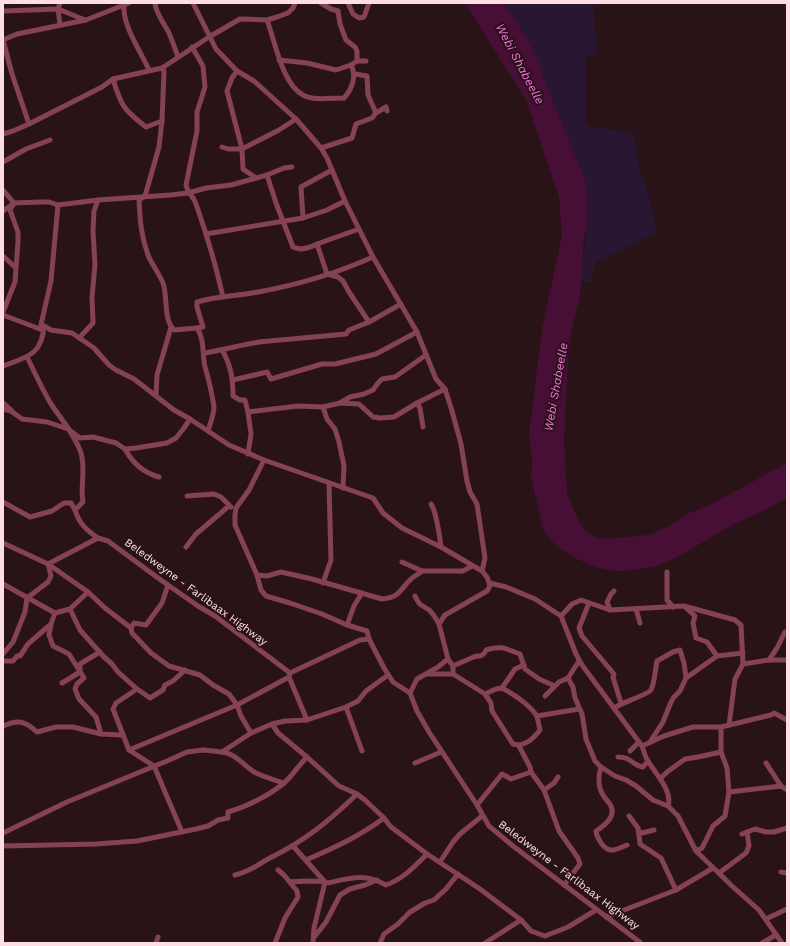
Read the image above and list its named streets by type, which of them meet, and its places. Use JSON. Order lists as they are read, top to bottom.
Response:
{
  "streets": {
    "street": ["Beledweyne - Farlibaax Highway"]
  },
  "water": ["Webi Shabeelle"]
}
